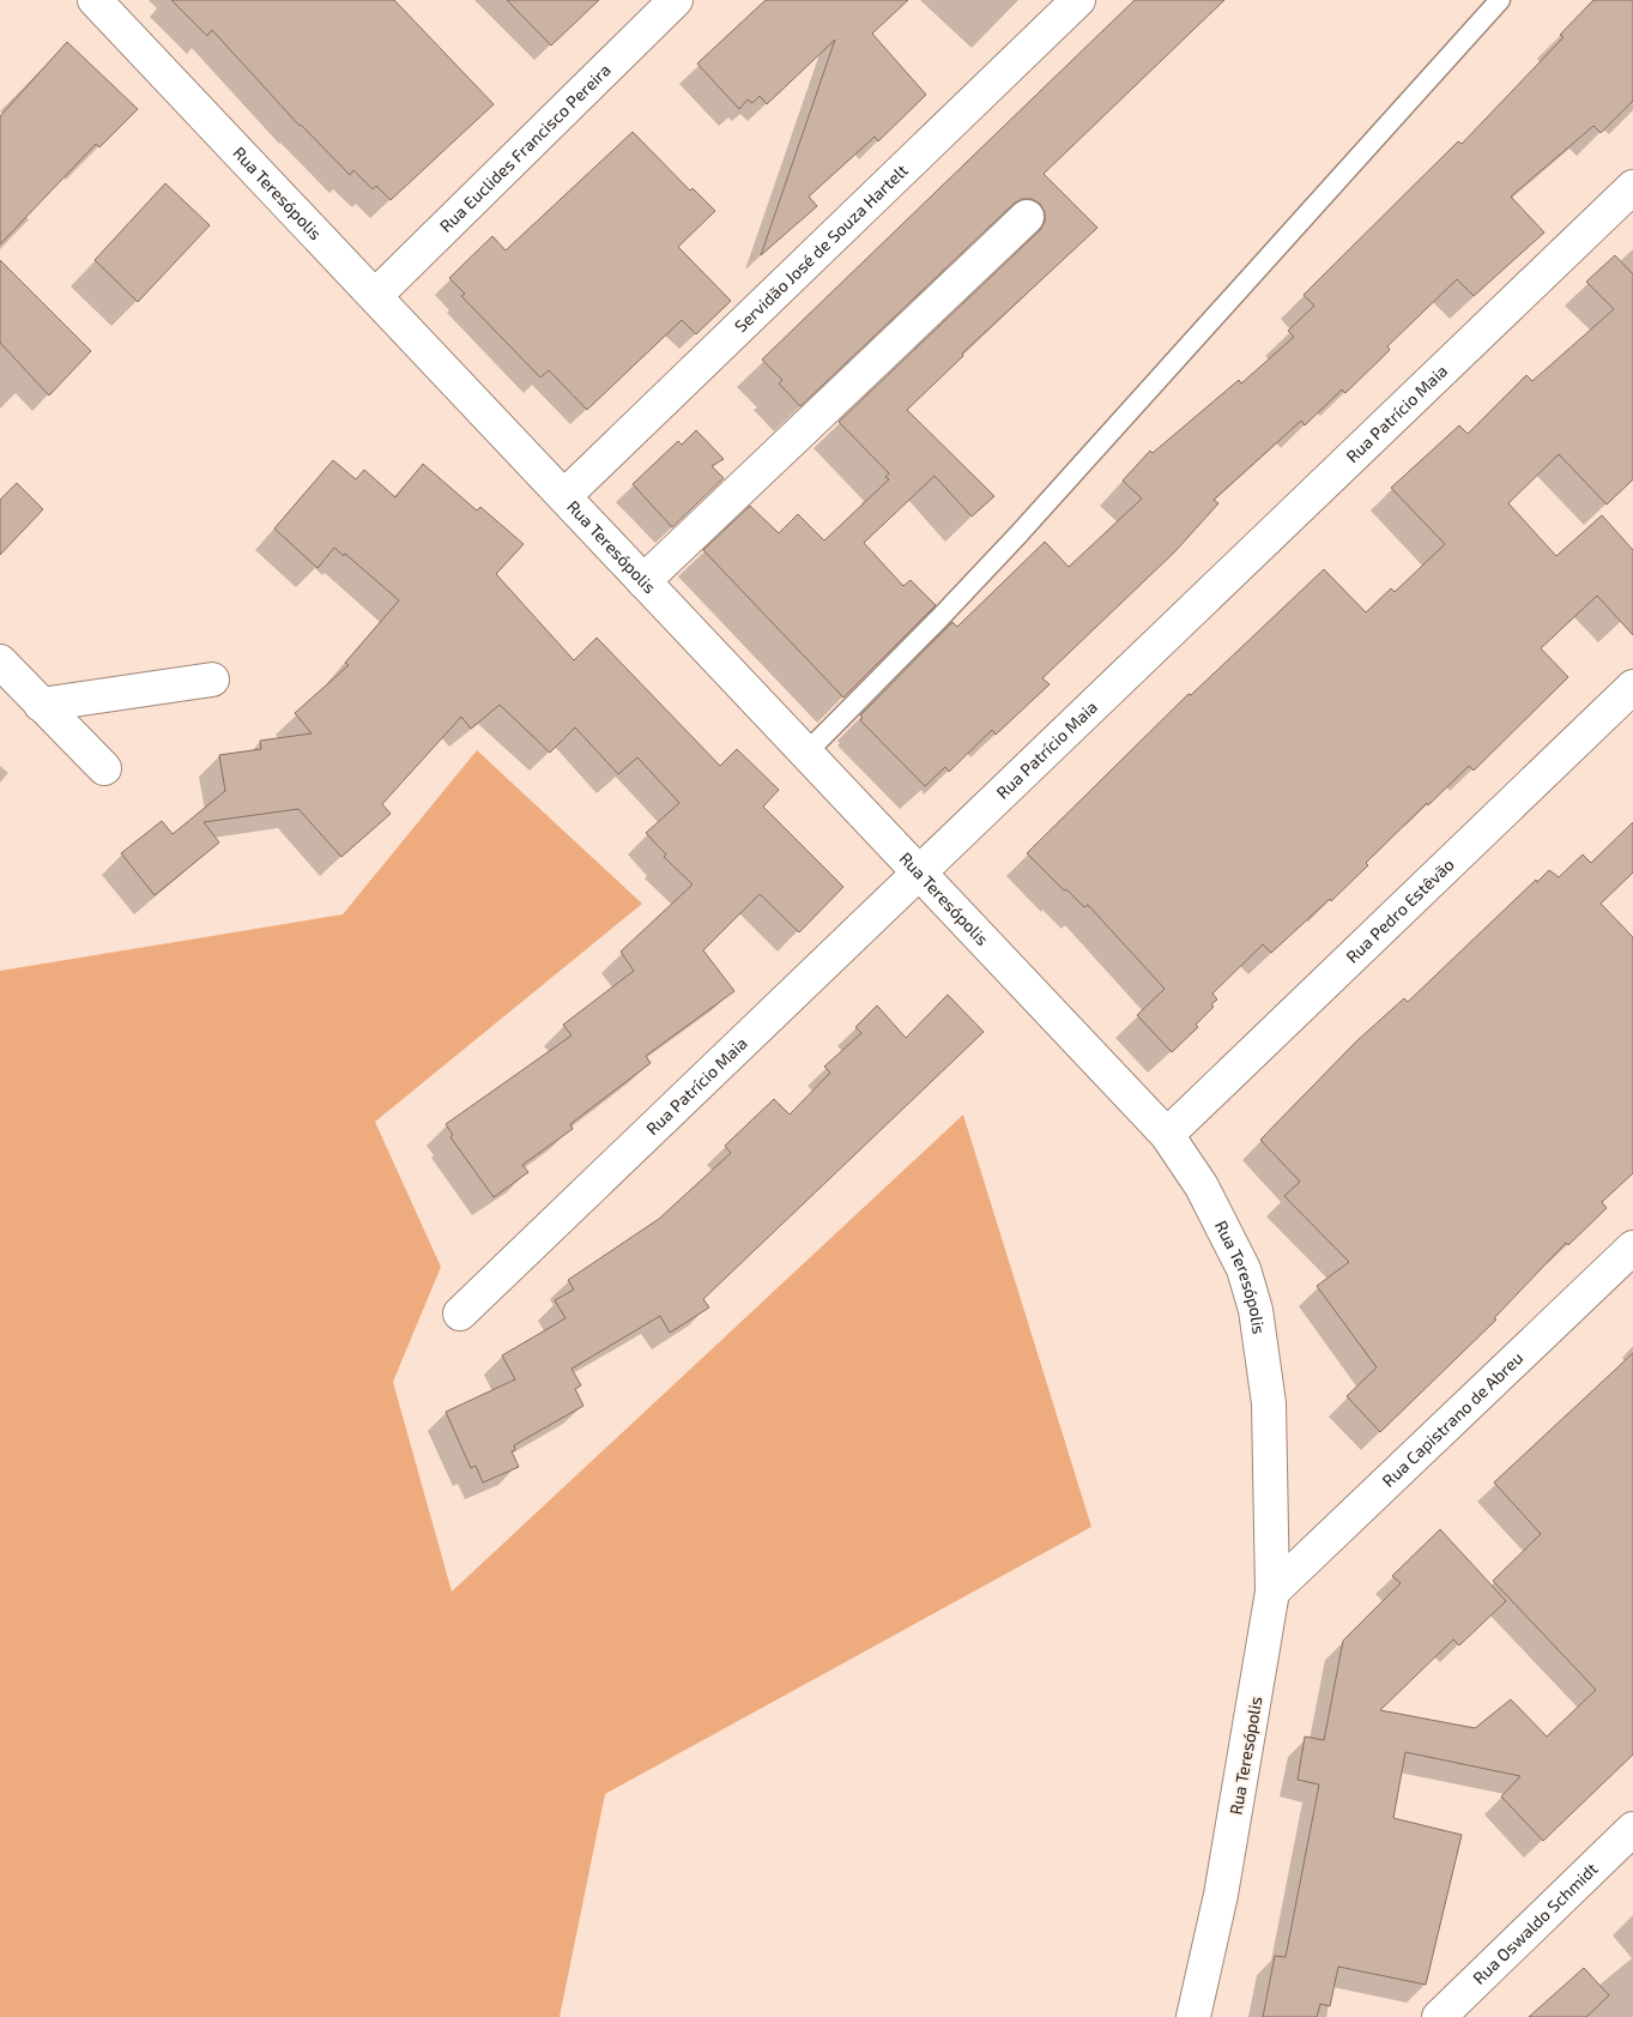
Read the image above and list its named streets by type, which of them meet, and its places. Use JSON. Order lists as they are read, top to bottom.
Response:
{
  "streets": {
    "street": [
      "Rua Euclides Francisco Pereira",
      "Rua Teresópolis",
      "Servidão José de Souza Hartelt",
      "Rua Patrício Maia",
      "Rua Pedro Estêvão",
      "Rua Capistrano de Abreu",
      "Rua Oswaldo Schmidt"
    ]
  },
  "crossings": [
    ["Rua Euclides Francisco Pereira", "Rua Teresópolis"],
    ["Rua Teresópolis", "Servidão José de Souza Hartelt"],
    ["Rua Teresópolis", "Rua Patrício Maia"],
    ["Rua Teresópolis", "Rua Pedro Estêvão"],
    ["Rua Teresópolis", "Rua Capistrano de Abreu"]
  ]
}
